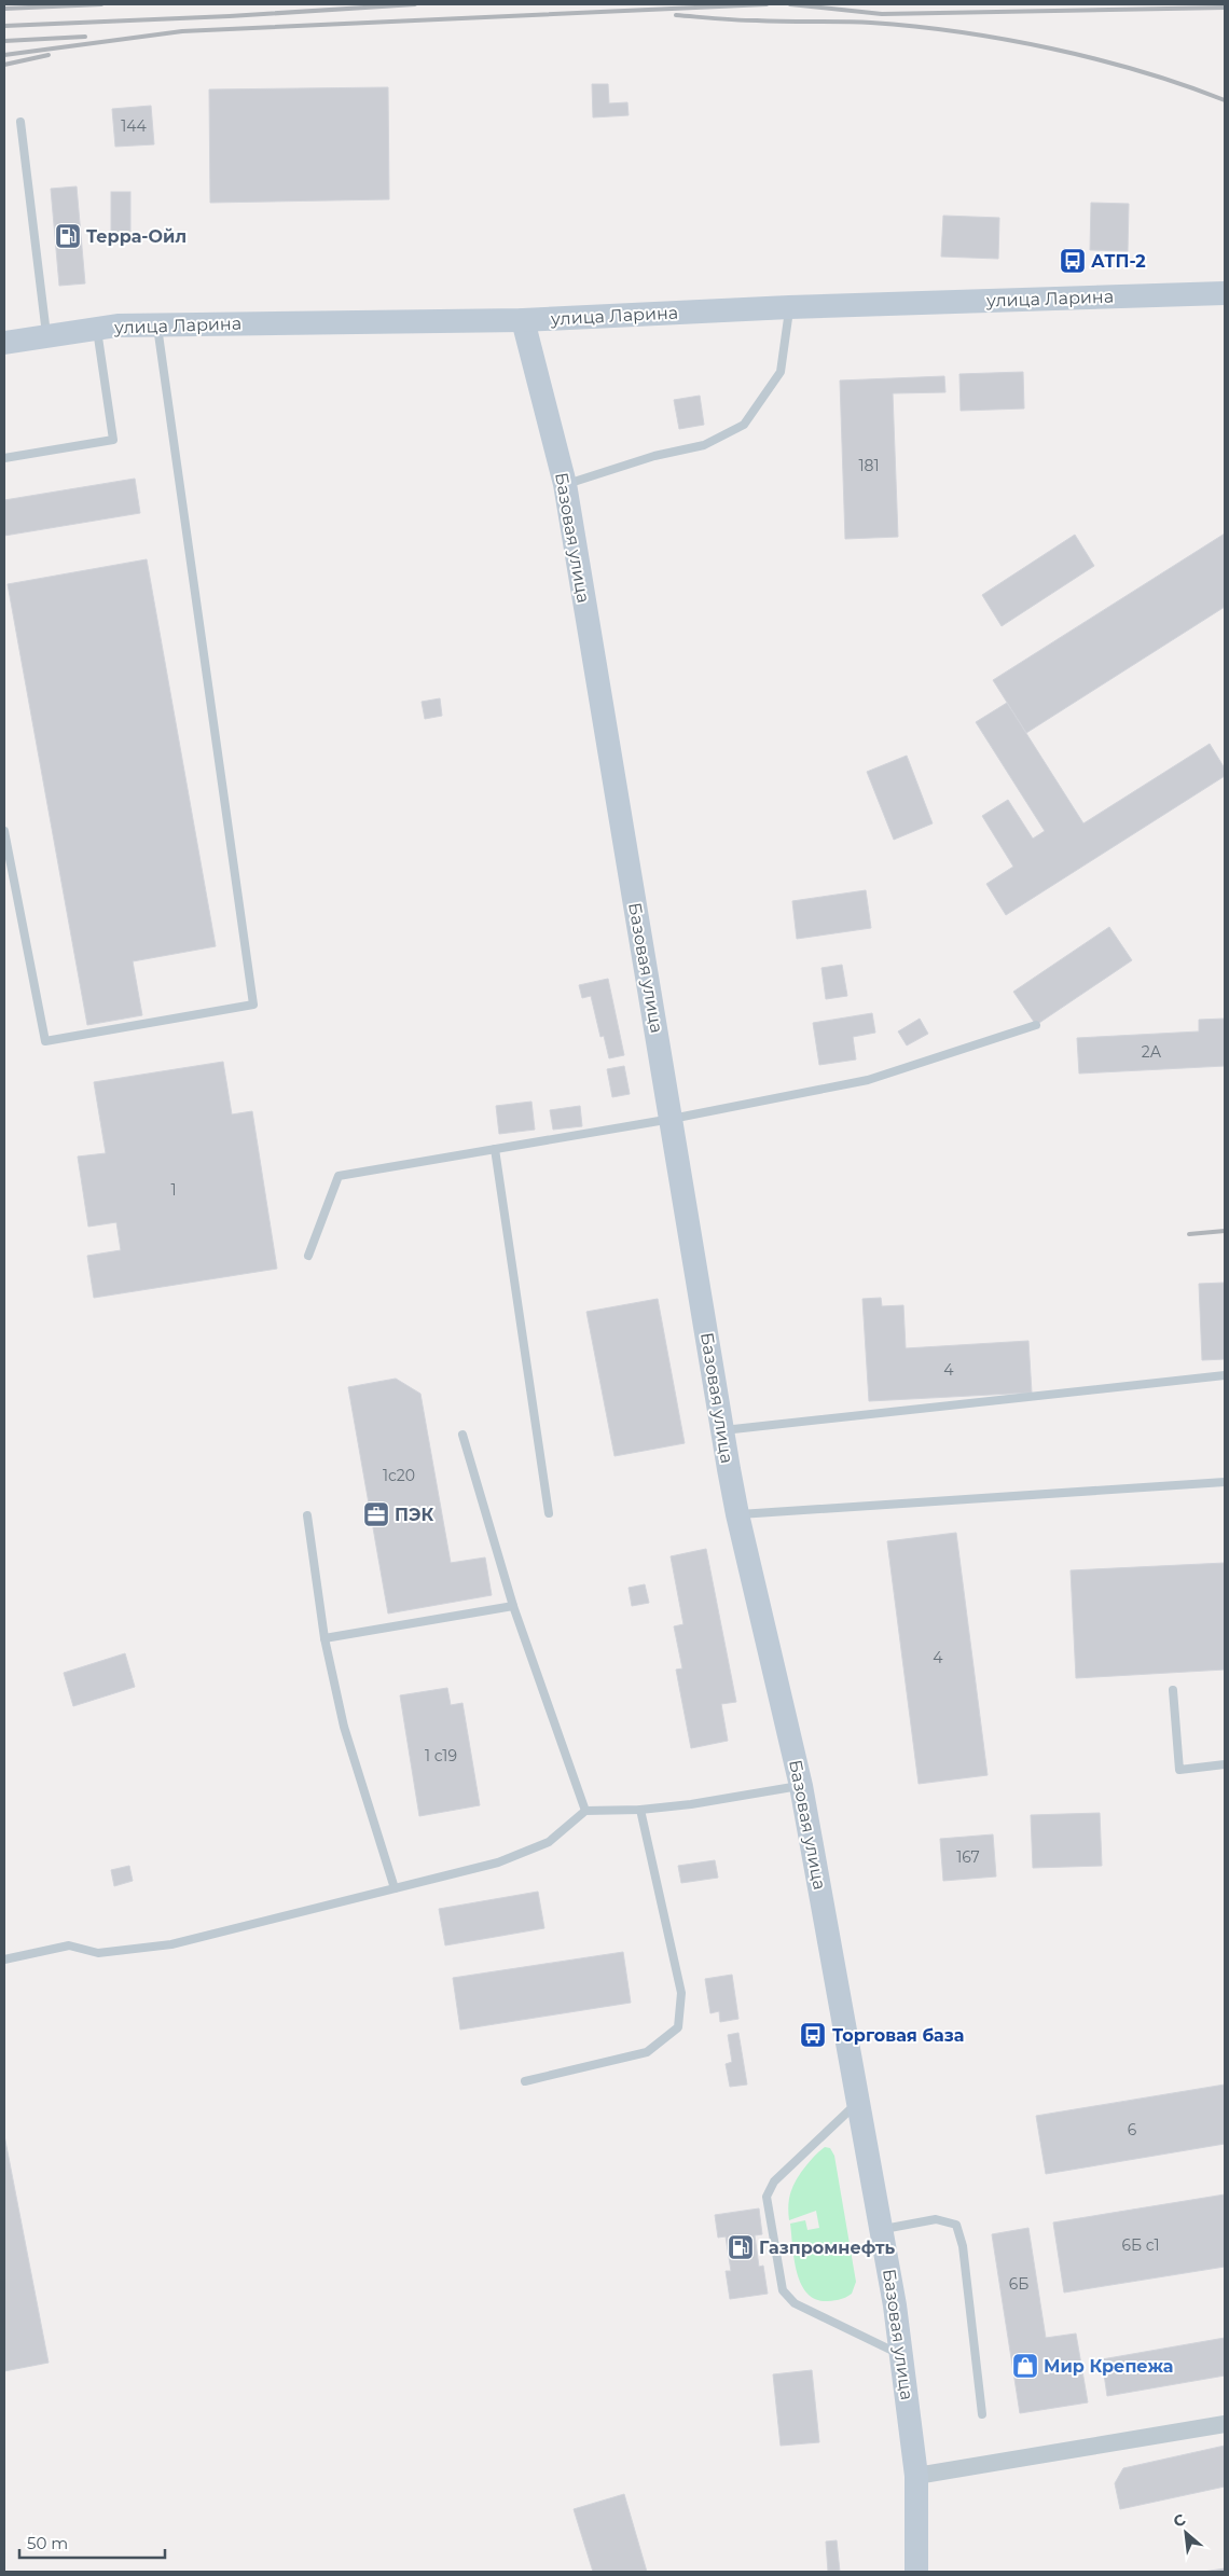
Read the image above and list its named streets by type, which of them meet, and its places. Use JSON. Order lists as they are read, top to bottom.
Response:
{
  "streets": {
    "street": ["улица Ларина", "Базовая улица"]
  },
  "crossings": [
    ["улица Ларина", "Базовая улица"]
  ],
  "places": {
    "fuel station": ["Терра-Ойл", "Газпромнефть"],
    "bus stop": ["АТП-2", "Торговая база"],
    "office": ["ПЭК"],
    "shop": ["Мир Крепежа"]
  },
  "house_numbers": [
    "144",
    "181",
    "2А",
    "1",
    "4",
    "1с20",
    "4",
    "1 с19",
    "167",
    "6",
    "6Б с1",
    "6Б"
  ],
  "scale_bar": "50 m",
  "north": "top left"
}
